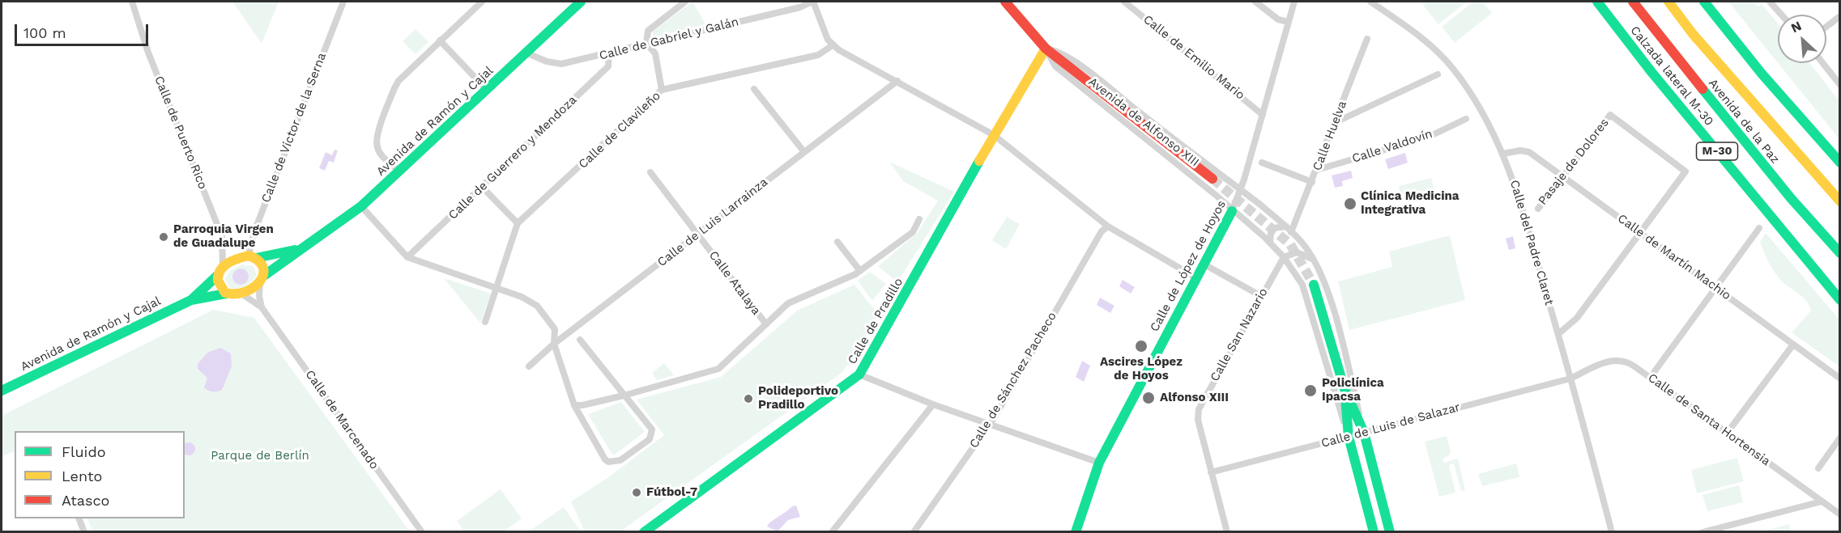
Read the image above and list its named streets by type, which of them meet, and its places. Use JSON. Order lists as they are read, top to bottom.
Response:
{
  "streets": {
    "main road": [
      "Calzada lateral M-30",
      "Avenida de Ramón y Cajal",
      "Avenida de la Paz",
      "Avenida de Alfonso XIII",
      "M-30",
      "Calle de López de Hoyos",
      "Calle de Pradillo"
    ],
    "street": [
      "Calle de Gabriel y Galán",
      "Calle de Emilio Mario",
      "Calle de Víctor de la Serna",
      "Calle de Clavileño",
      "Calle de Puerto Rico",
      "Calle Huelva",
      "Calle Valdovín",
      "Calle de Guerrero y Mendoza",
      "Pasaje de Dolores",
      "Calle de Luis Larrainza",
      "Calle del Padre Claret",
      "Calle de Martín Machio",
      "Calle Atalaya",
      "Calle San Nazario",
      "Calle de Sánchez Pacheco",
      "Calle de Marcenado",
      "Calle de Santa Hortensia",
      "Calle de Luis de Salazar"
    ]
  },
  "crossings": [
    ["Calle de Gabriel y Galán", "Avenida de Ramón y Cajal"],
    ["Calle de Gabriel y Galán", "Calle de Guerrero y Mendoza"],
    ["Calle de Emilio Mario", "Calle de López de Hoyos"],
    ["Avenida de Ramón y Cajal", "Calle de Víctor de la Serna"],
    ["Avenida de Ramón y Cajal", "Calle de Puerto Rico"],
    ["Avenida de Ramón y Cajal", "Calle de Marcenado"],
    ["Avenida de Alfonso XIII", "Calle Huelva"],
    ["Avenida de Alfonso XIII", "Calle de López de Hoyos"],
    ["Avenida de Alfonso XIII", "Calle de Pradillo"],
    ["Avenida de Alfonso XIII", "Calle San Nazario"],
    ["Avenida de Alfonso XIII", "Calle de Luis de Salazar"],
    ["Calle de Víctor de la Serna", "Calle de Puerto Rico"],
    ["Calle de Víctor de la Serna", "Calle de Marcenado"],
    ["Calle de Puerto Rico", "Calle de Marcenado"],
    ["Calle Huelva", "Calle Valdovín"],
    ["Pasaje de Dolores", "Calle de Martín Machio"],
    ["Calle de Luis Larrainza", "Calle Atalaya"],
    ["Calle del Padre Claret", "Calle de Martín Machio"],
    ["Calle del Padre Claret", "Calle de Santa Hortensia"],
    ["Calle del Padre Claret", "Calle de Luis de Salazar"],
    ["Calle San Nazario", "Calle de Luis de Salazar"],
    ["Calle de Santa Hortensia", "Calle de Luis de Salazar"]
  ],
  "parks": ["Parque de Berlín"],
  "places": [
    "Clínica Medicina Integrativa",
    "Parroquia Virgen de Guadalupe",
    "Ascires López de Hoyos",
    "Policlínica Ipacsa",
    "Alfonso XIII",
    "Polideportivo Pradillo",
    "Fútbol-7"
  ],
  "legend": ["Fluido", "Lento", "Atasco"],
  "scale_bar": "100 m",
  "north": "top left"
}
